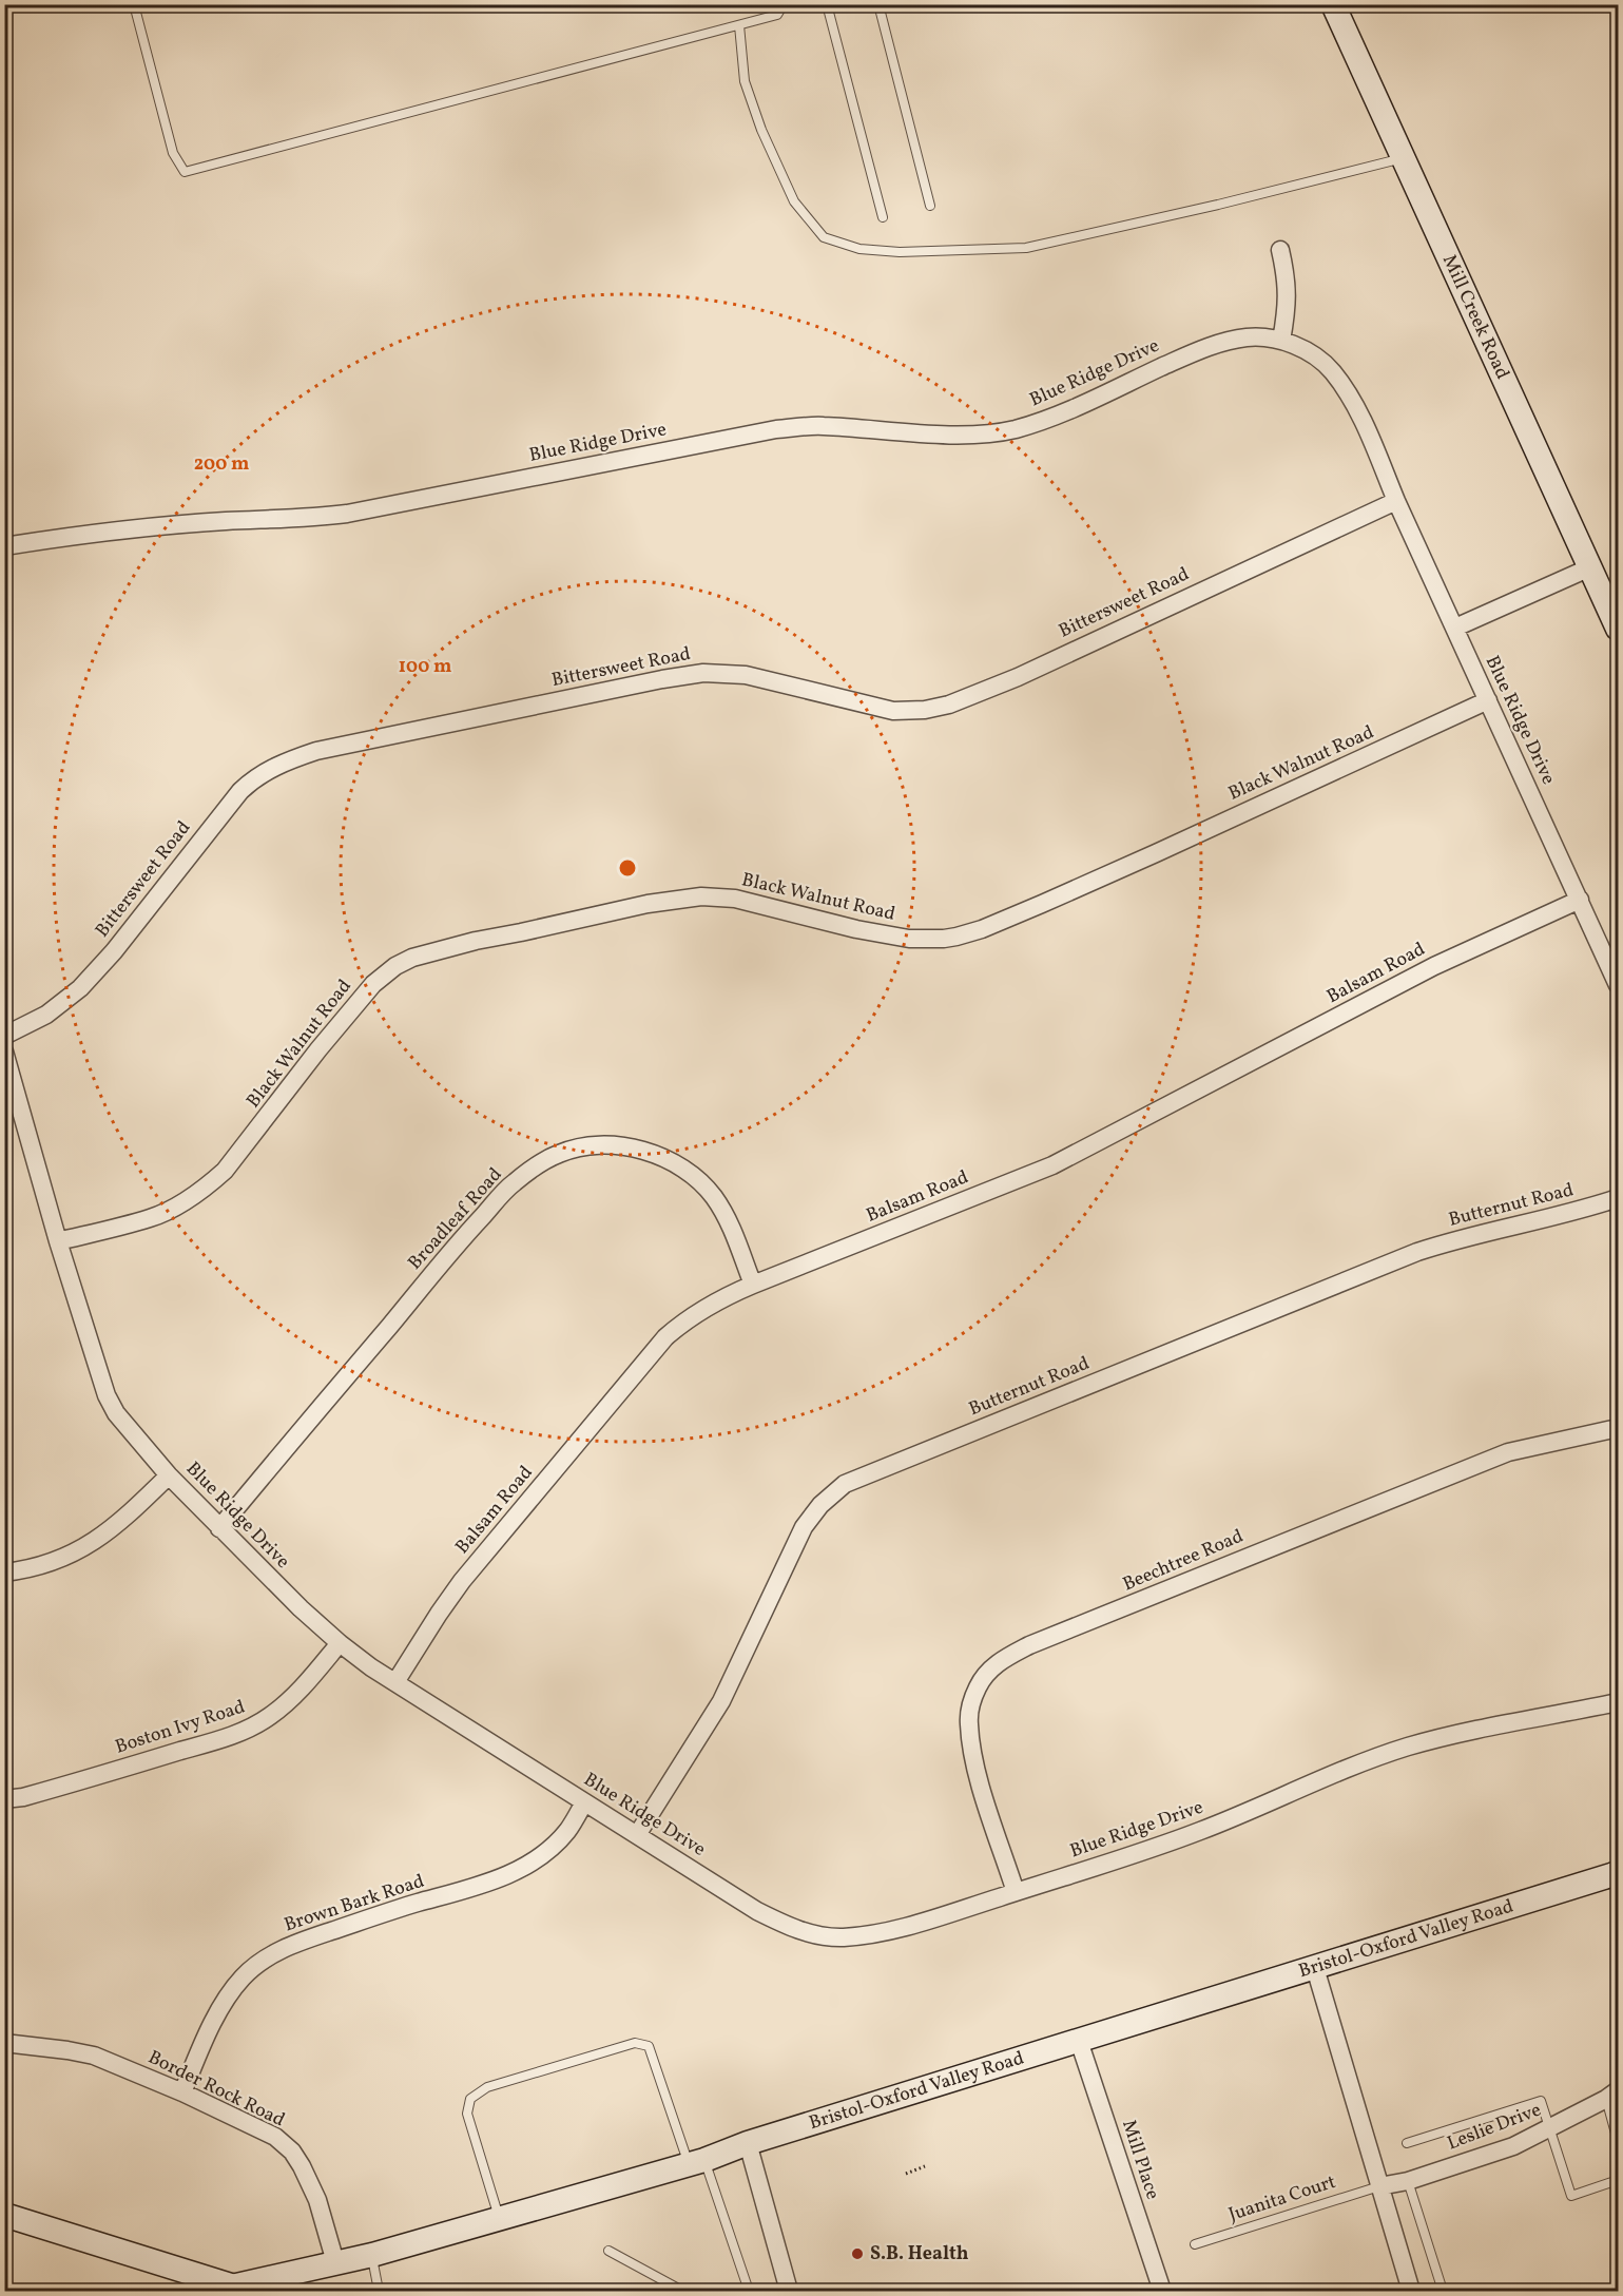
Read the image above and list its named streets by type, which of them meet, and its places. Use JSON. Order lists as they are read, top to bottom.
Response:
{
  "streets": {
    "main road": ["Mill Creek Road", "Bristol-Oxford Valley Road"],
    "street": [
      "Blue Ridge Drive",
      "Bittersweet Road",
      "Black Walnut Road",
      "Balsam Road",
      "Butternut Road",
      "Broadleaf Road",
      "Beechtree Road",
      "Boston Ivy Road",
      "Brown Bark Road",
      "Border Rock Road",
      "Leslie Drive",
      "Mill Place"
    ],
    "lane": ["Juanita Court"]
  },
  "crossings": [
    ["Blue Ridge Drive", "Bittersweet Road"],
    ["Blue Ridge Drive", "Black Walnut Road"],
    ["Blue Ridge Drive", "Balsam Road"],
    ["Blue Ridge Drive", "Butternut Road"],
    ["Blue Ridge Drive", "Broadleaf Road"],
    ["Blue Ridge Drive", "Beechtree Road"],
    ["Blue Ridge Drive", "Boston Ivy Road"],
    ["Blue Ridge Drive", "Brown Bark Road"],
    ["Balsam Road", "Broadleaf Road"],
    ["Brown Bark Road", "Border Rock Road"],
    ["Bristol-Oxford Valley Road", "Border Rock Road"],
    ["Bristol-Oxford Valley Road", "Mill Place"],
    ["Leslie Drive", "Juanita Court"]
  ],
  "places": ["S.B. Health"],
  "rings": ["200 m", "100 m"]
}
